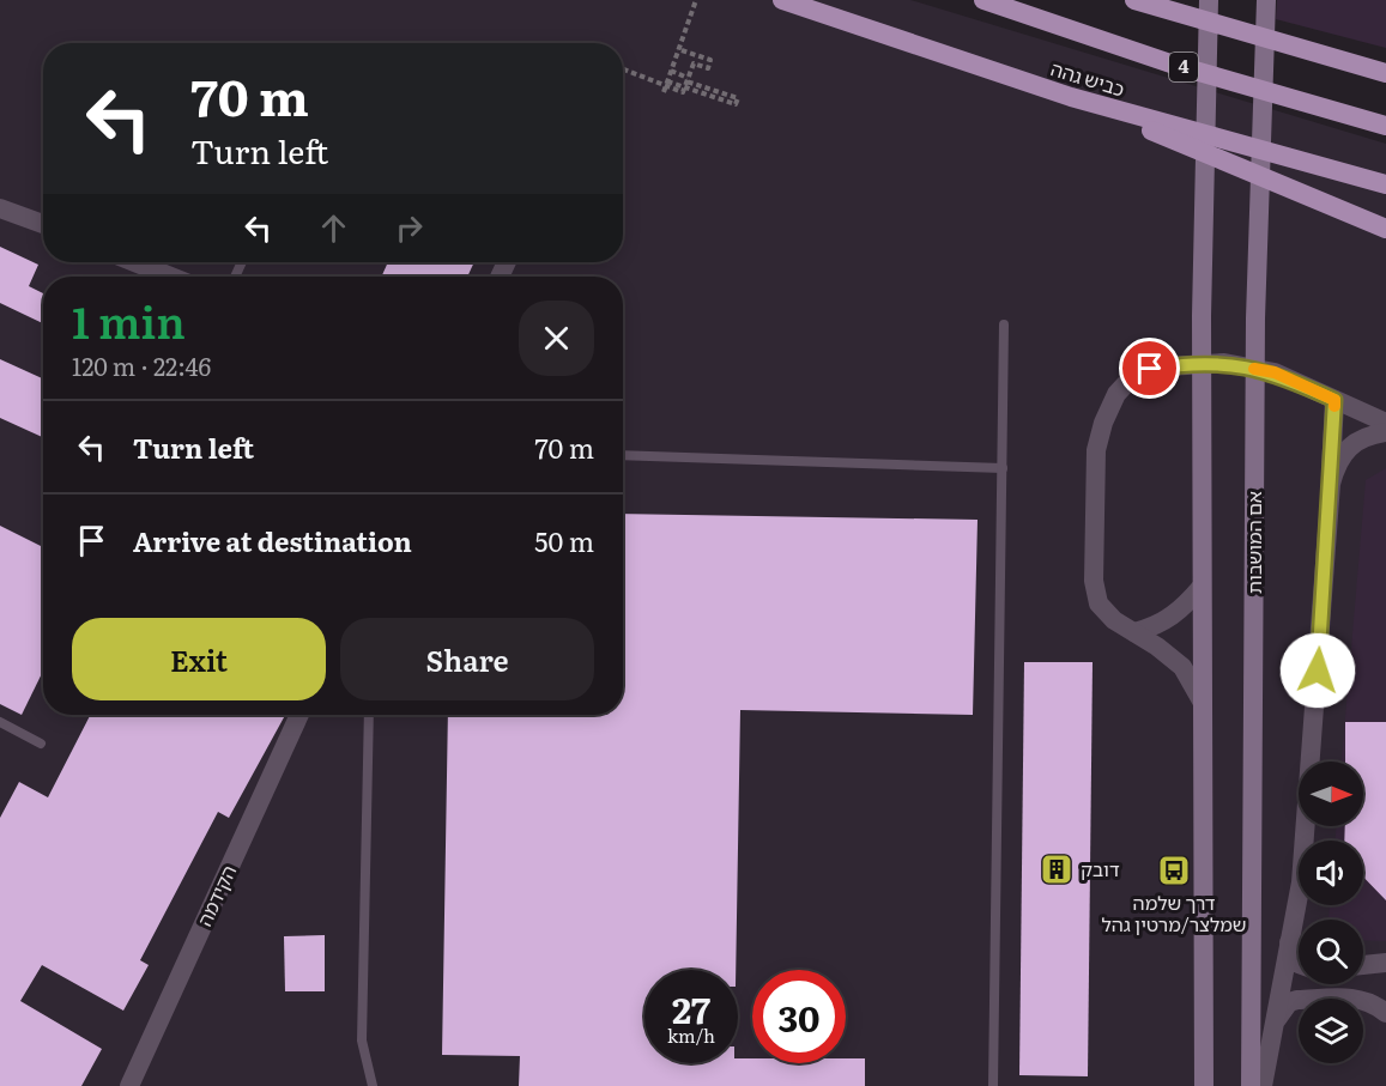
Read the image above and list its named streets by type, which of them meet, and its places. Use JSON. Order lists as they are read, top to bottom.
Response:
{
  "streets": {
    "highway": ["4", "כביש גהה"],
    "main road": ["אם המושבות"],
    "street": ["הקידמה"]
  },
  "places": {
    "building": ["דובק"],
    "bus stop": ["דרך שלמה שמלצר/מרטין גהל"]
  },
  "north": "right",
  "page": {
    "turn": ["70 m", "Turn left"],
    "heading": ["1 min", "120 m · 22:46"],
    "list": [
      {
        "name": "Turn left",
        "value": "70 m"
      },
      {
        "name": "Arrive at destination",
        "value": "50 m"
      }
    ],
    "buttons": ["Exit", "Share"],
    "speed": "27 km/h",
    "limit": "30"
  }
}
